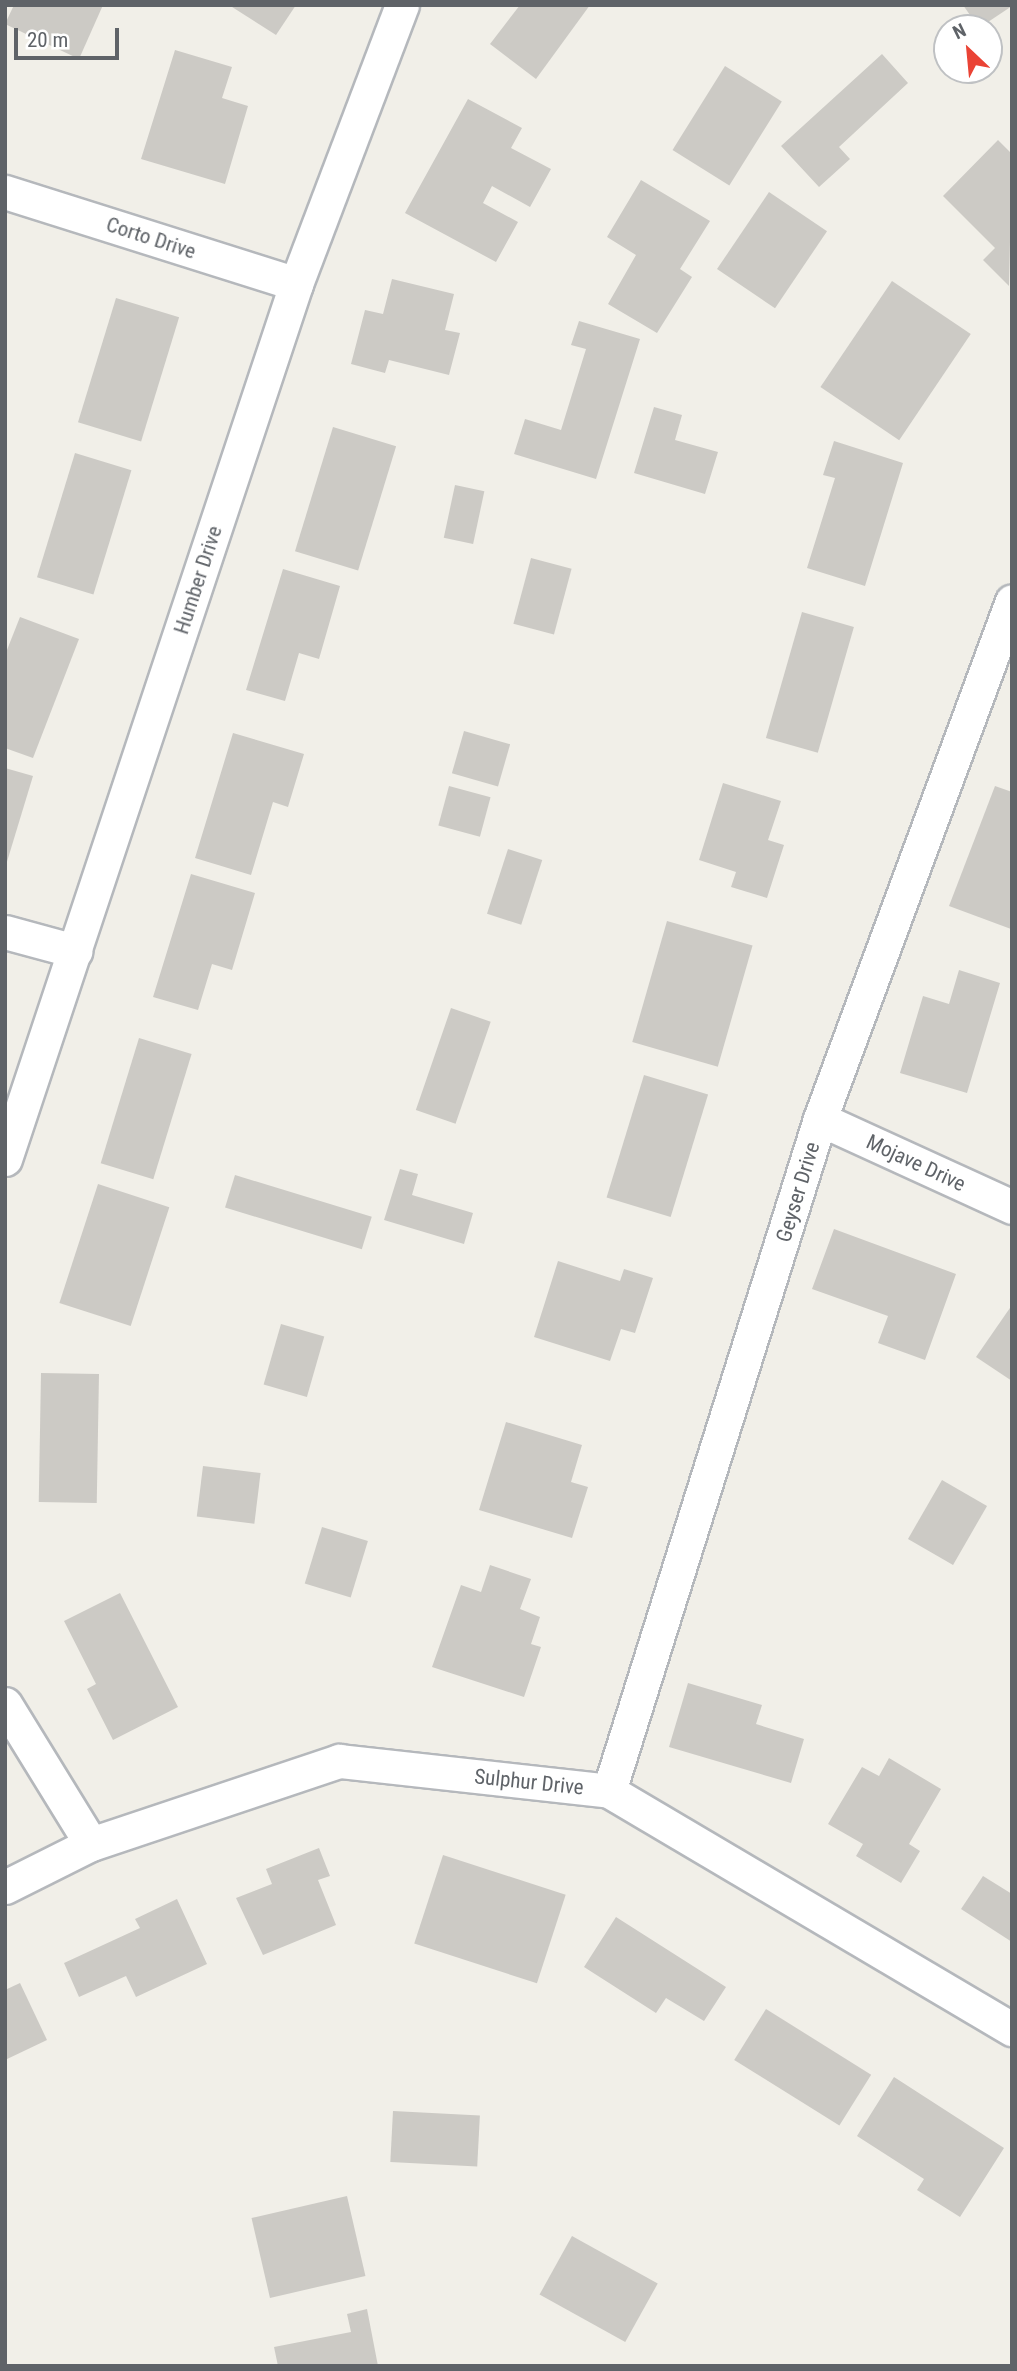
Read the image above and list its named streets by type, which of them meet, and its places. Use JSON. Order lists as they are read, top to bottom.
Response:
{
  "streets": {
    "street": [
      "Corto Drive",
      "Humber Drive",
      "Mojave Drive",
      "Geyser Drive",
      "Sulphur Drive"
    ]
  },
  "crossings": [
    ["Corto Drive", "Humber Drive"],
    ["Mojave Drive", "Geyser Drive"],
    ["Geyser Drive", "Sulphur Drive"]
  ],
  "scale_bar": "20 m",
  "north": "top left"
}
